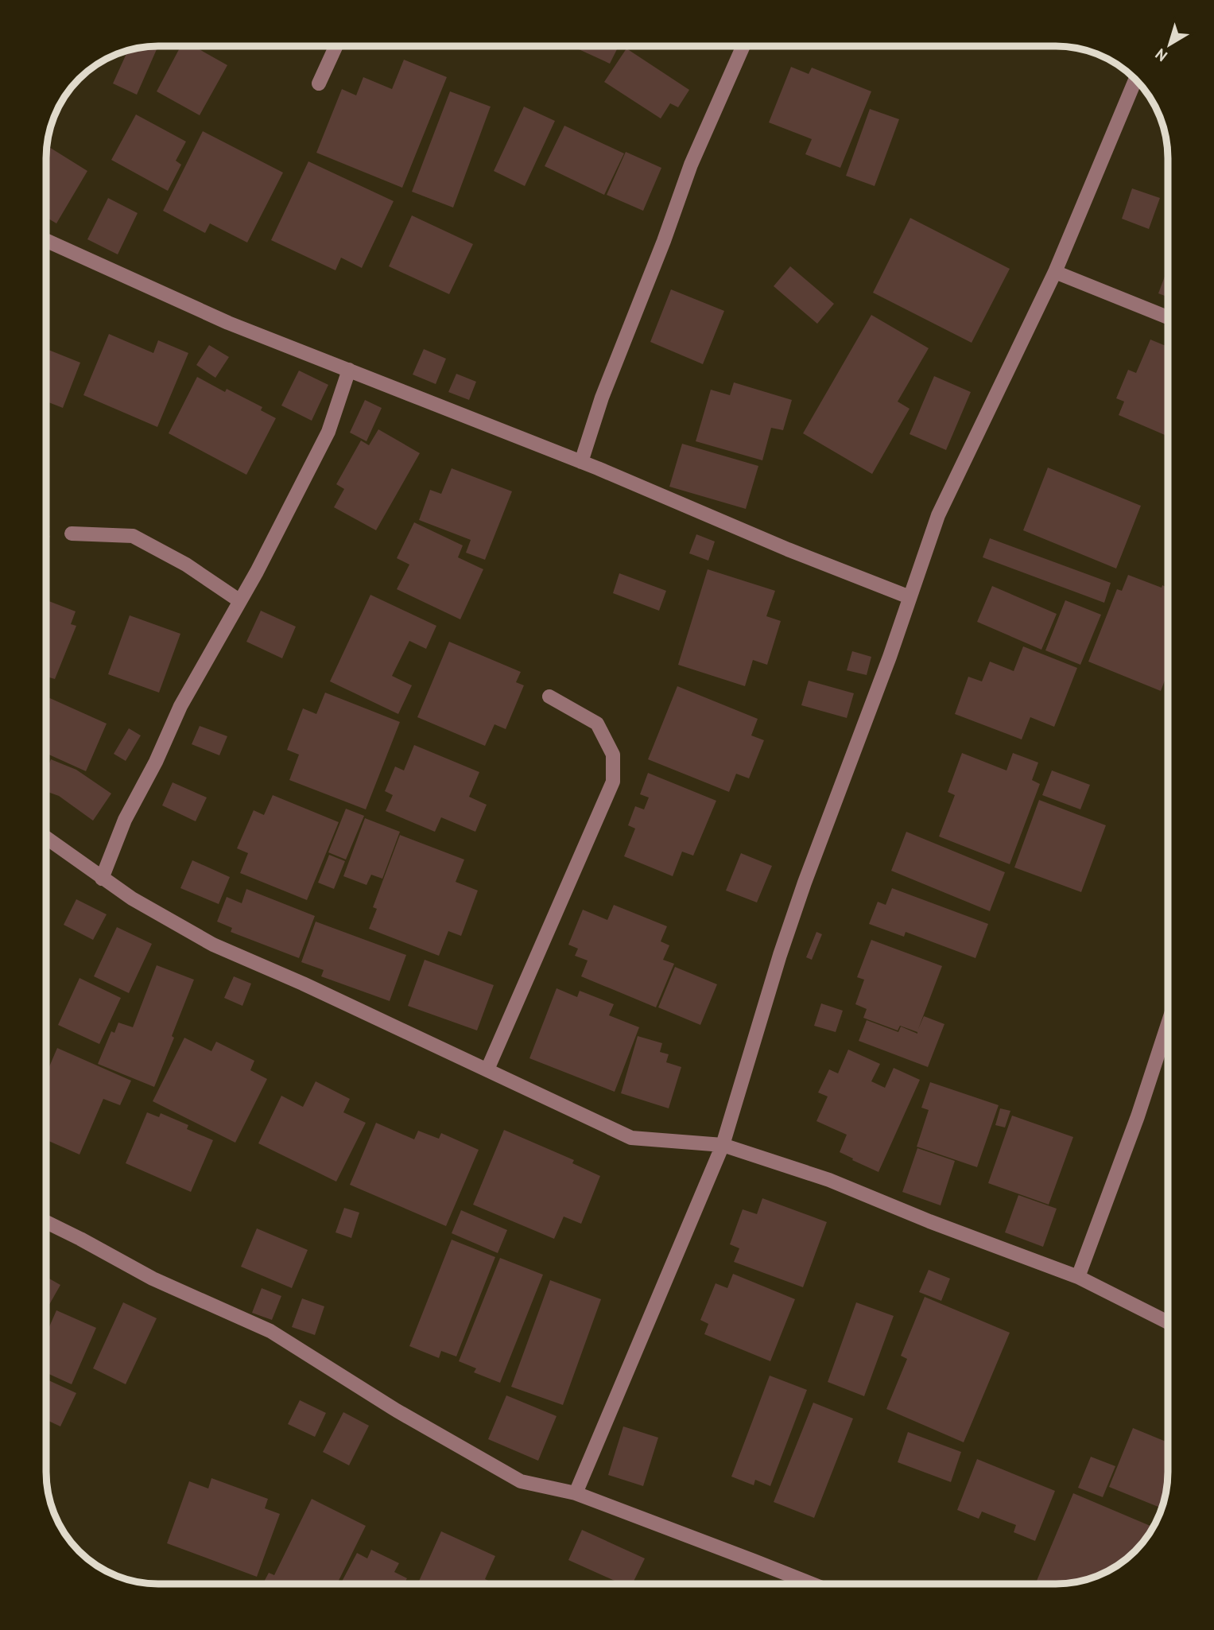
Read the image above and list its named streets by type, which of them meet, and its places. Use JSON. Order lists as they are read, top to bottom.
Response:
{
  "north": "bottom left"
}
